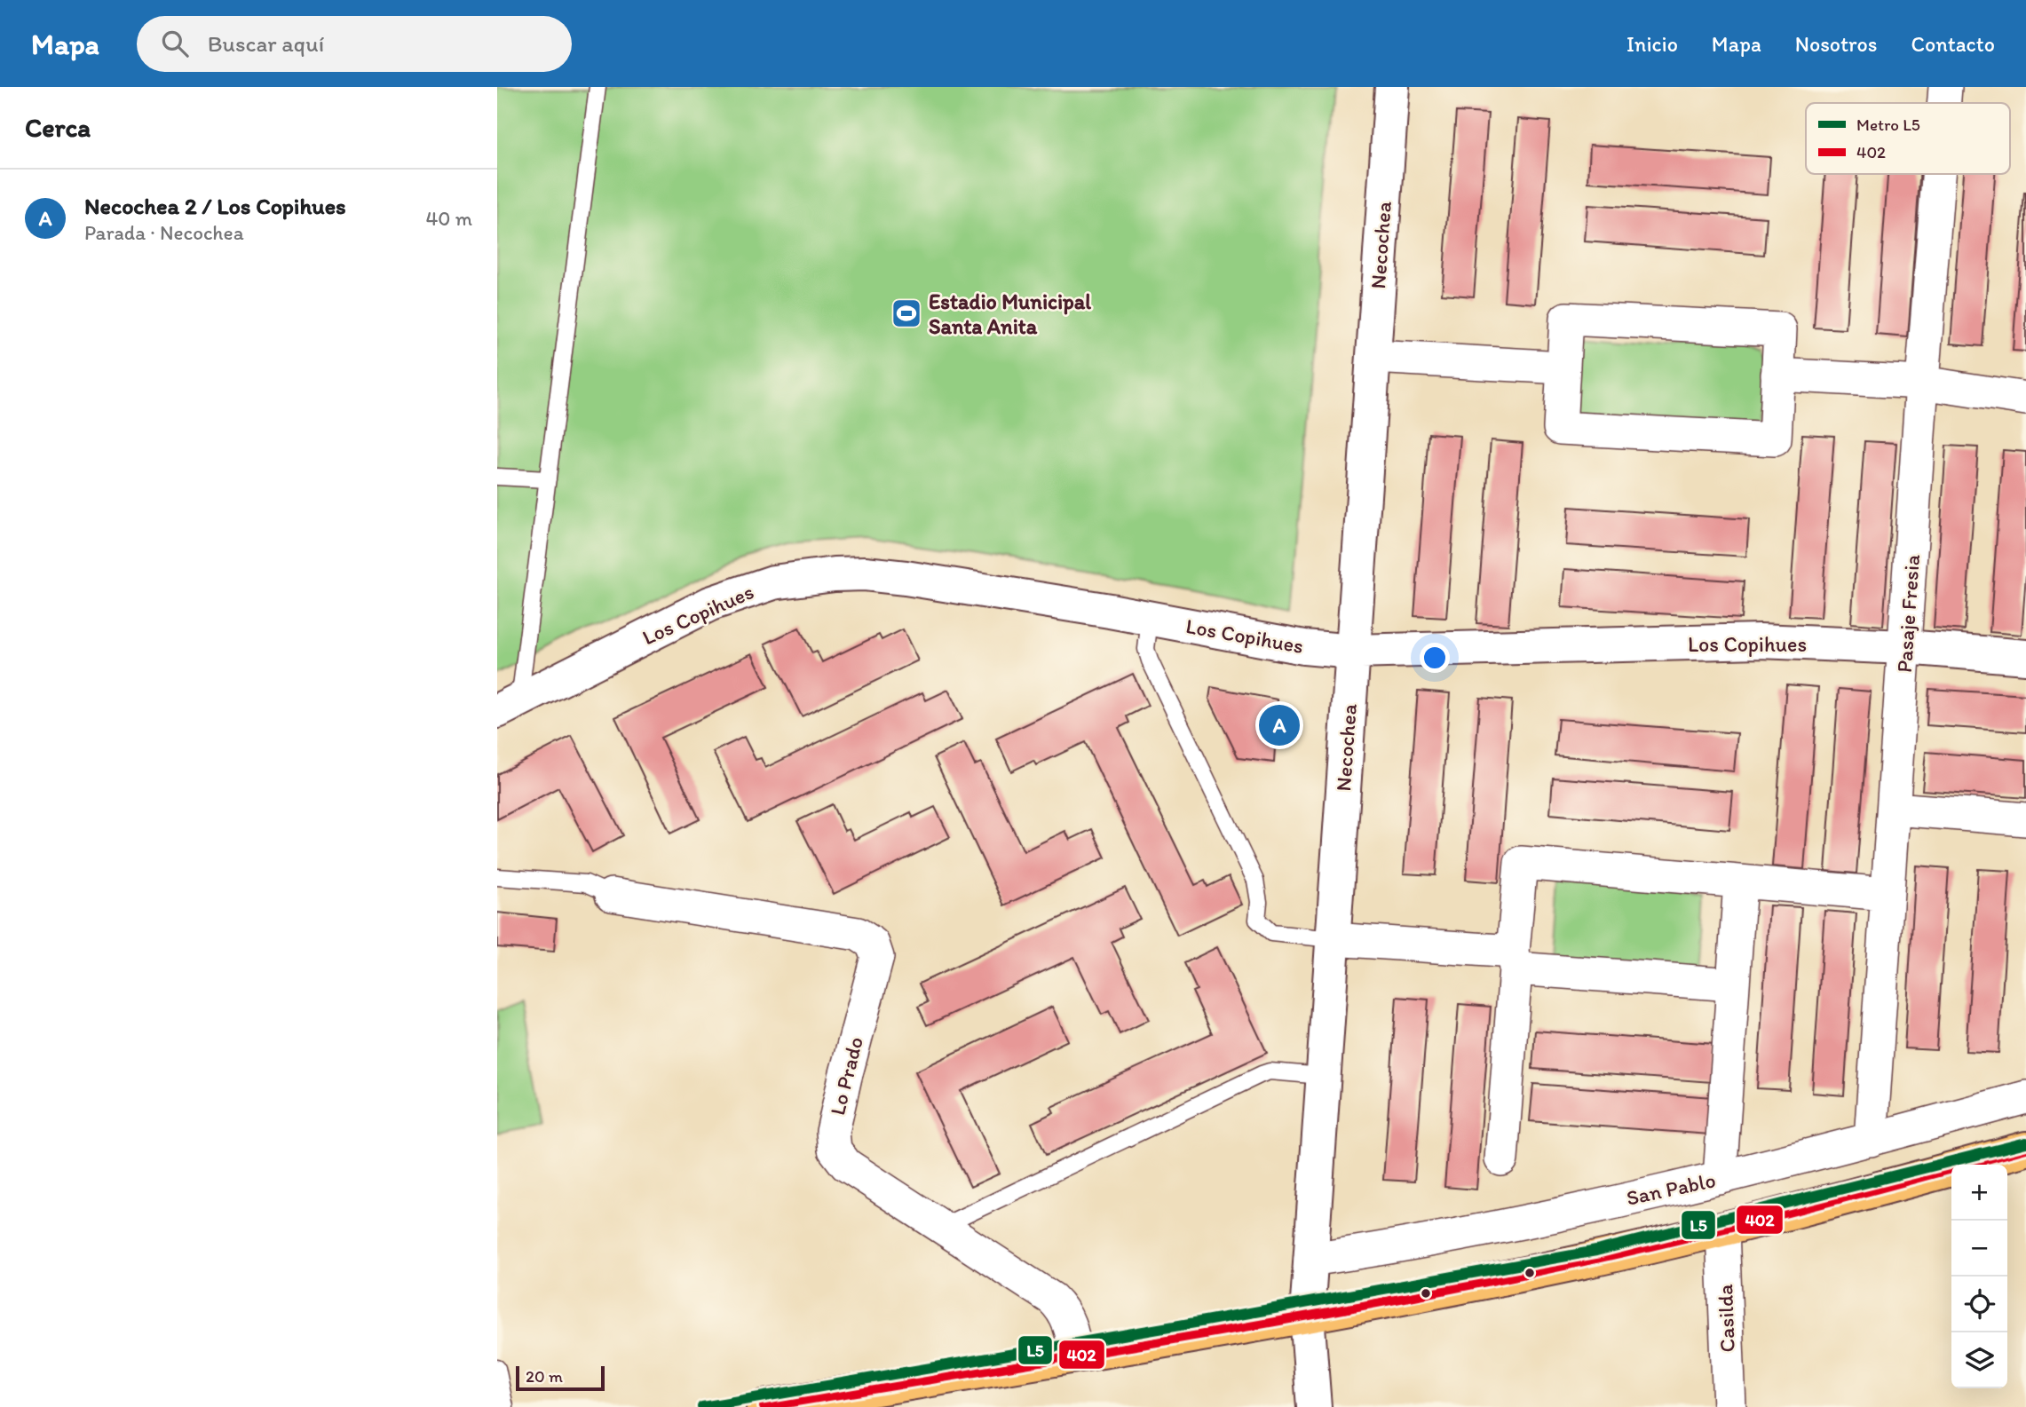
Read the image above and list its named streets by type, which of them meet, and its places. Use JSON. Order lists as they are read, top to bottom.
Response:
{
  "streets": {
    "street": [
      "Necochea",
      "Pasaje Fresia",
      "Los Copihues",
      "Lo Prado",
      "San Pablo",
      "Casilda"
    ]
  },
  "crossings": [
    ["Necochea", "Los Copihues"],
    ["Necochea", "San Pablo"],
    ["Pasaje Fresia", "Los Copihues"],
    ["Pasaje Fresia", "San Pablo"]
  ],
  "places": {
    "sports": ["Estadio Municipal Santa Anita"]
  },
  "lines": ["metro line L5", "transit line 402"],
  "legend": ["Metro L5", "402"],
  "scale_bar": "20 m",
  "page": {
    "header": "Mapa",
    "search": "Buscar aquí",
    "nav": [
      "Inicio",
      "Mapa",
      "Nosotros",
      "Contacto"
    ],
    "heading": "Cerca",
    "list": [
      {
        "mark": "A",
        "name": "Necochea 2 / Los Copihues",
        "note": "Parada · Necochea",
        "value": "40 m"
      }
    ],
    "pins": "A",
    "map_buttons": ["+", "−"],
    "scale": "20 m"
  }
}
